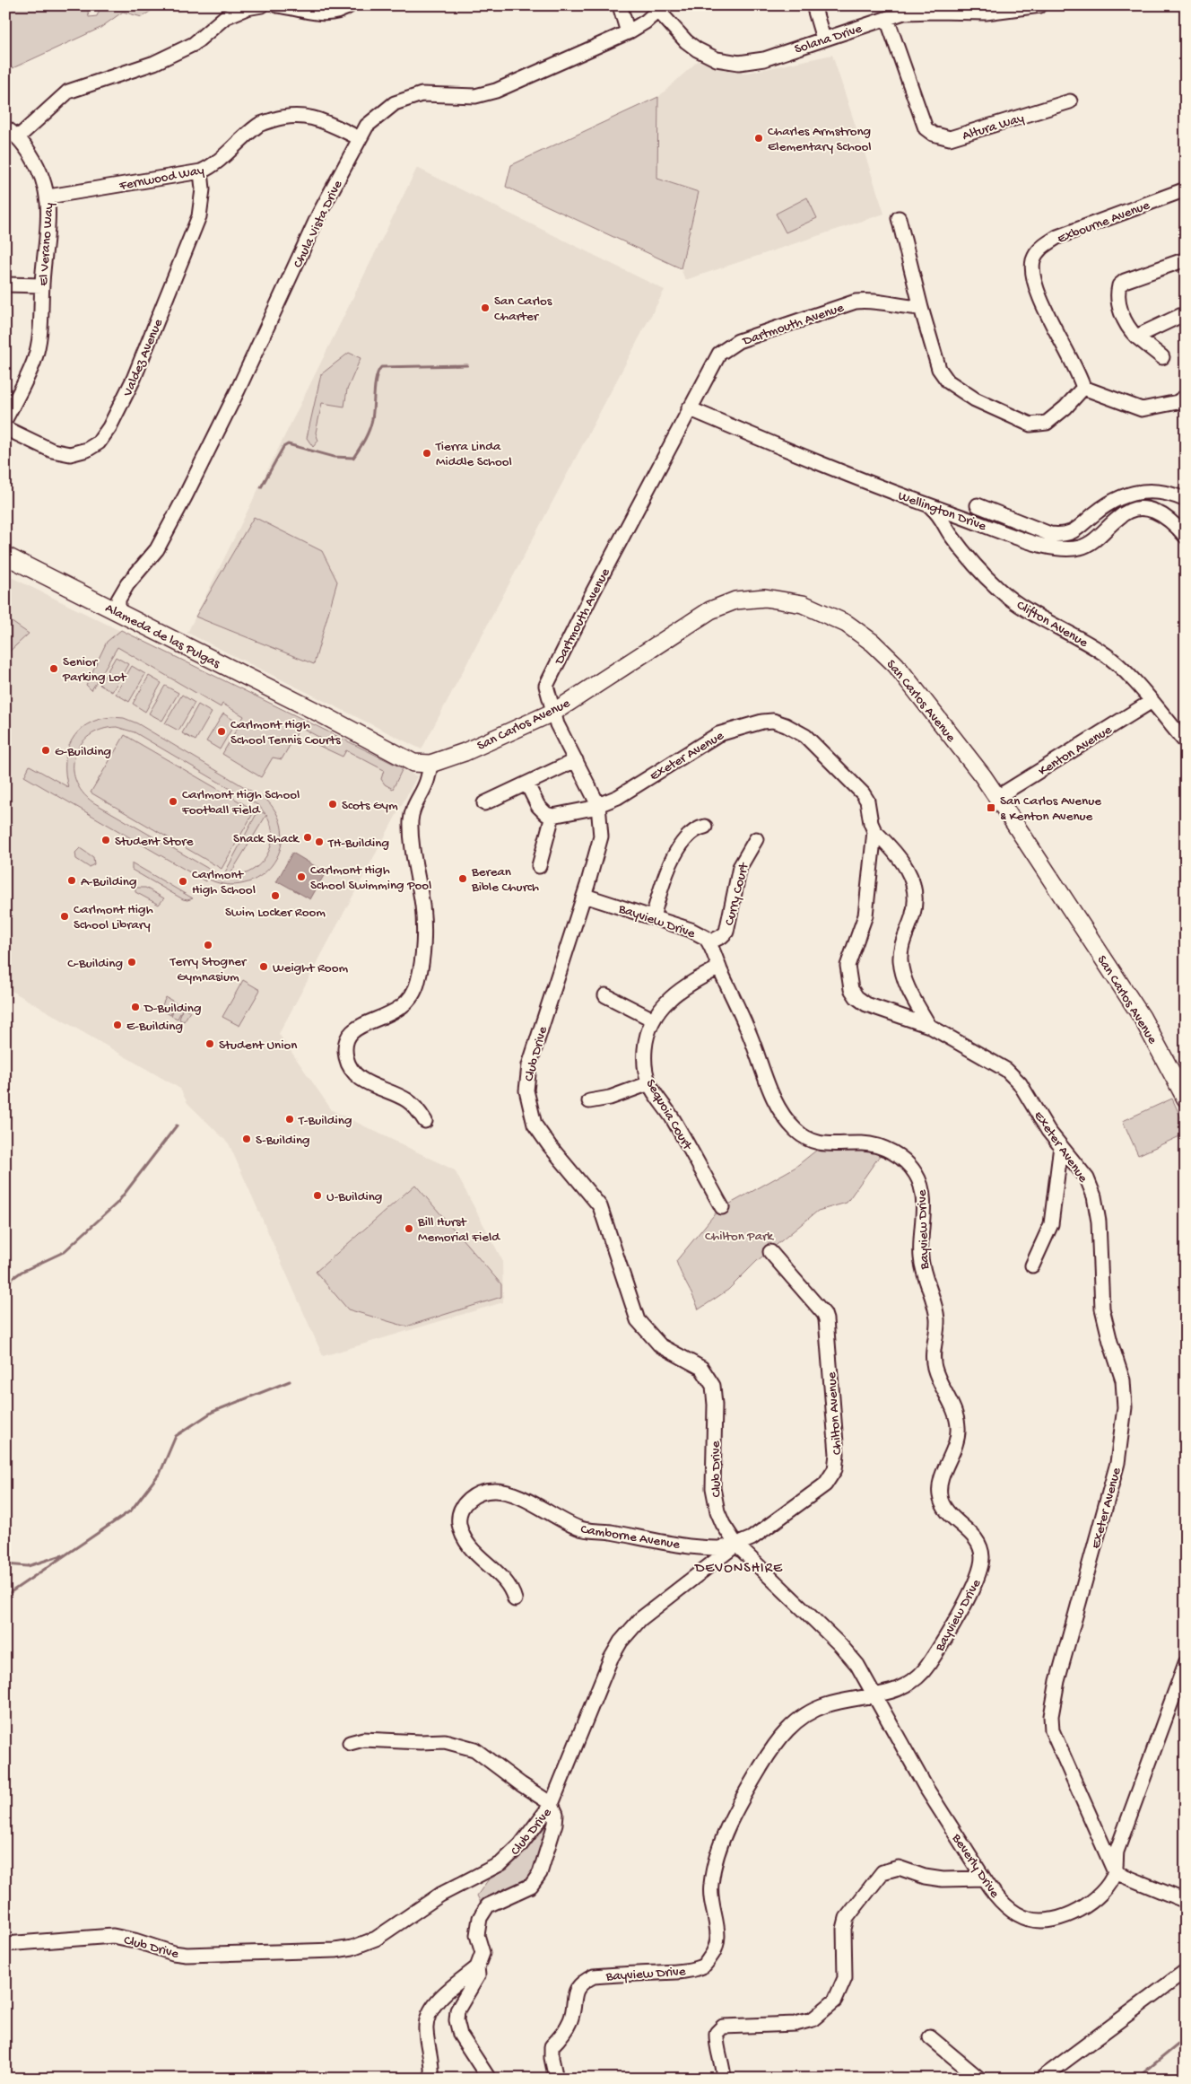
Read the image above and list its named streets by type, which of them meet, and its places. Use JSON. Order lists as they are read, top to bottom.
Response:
{
  "streets": {
    "main road": ["Alameda de las Pulgas", "San Carlos Avenue"],
    "street": [
      "Solana Drive",
      "Altura Way",
      "Fernwood Way",
      "Exbourne Avenue",
      "Chula Vista Drive",
      "El Verano Way",
      "Dartmouth Avenue",
      "Valdez Avenue",
      "Wellington Drive",
      "Clifton Avenue",
      "Kenton Avenue",
      "Exeter Avenue",
      "Curry Court",
      "Bayview Drive",
      "Club Drive",
      "Sequoia Court",
      "Chilton Avenue",
      "Camborne Avenue",
      "Beverly Drive"
    ]
  },
  "crossings": [
    ["Solana Drive", "Altura Way"],
    ["Solana Drive", "Chula Vista Drive"],
    ["Fernwood Way", "Chula Vista Drive"],
    ["Fernwood Way", "El Verano Way"],
    ["Fernwood Way", "Valdez Avenue"],
    ["Chula Vista Drive", "Alameda de las Pulgas"],
    ["Dartmouth Avenue", "Wellington Drive"],
    ["Dartmouth Avenue", "San Carlos Avenue"],
    ["Dartmouth Avenue", "Club Drive"],
    ["Wellington Drive", "Clifton Avenue"],
    ["Clifton Avenue", "Kenton Avenue"],
    ["Alameda de las Pulgas", "San Carlos Avenue"],
    ["San Carlos Avenue", "Kenton Avenue"],
    ["San Carlos Avenue", "Club Drive"],
    ["Exeter Avenue", "Club Drive"],
    ["Exeter Avenue", "Beverly Drive"],
    ["Curry Court", "Bayview Drive"],
    ["Bayview Drive", "Club Drive"],
    ["Bayview Drive", "Sequoia Court"],
    ["Bayview Drive", "Beverly Drive"],
    ["Club Drive", "Chilton Avenue"],
    ["Club Drive", "Camborne Avenue"],
    ["Club Drive", "Beverly Drive"],
    ["Chilton Avenue", "Camborne Avenue"],
    ["Chilton Avenue", "Beverly Drive"],
    ["Camborne Avenue", "Beverly Drive"]
  ],
  "districts": ["DEVONSHIRE"],
  "parks": ["Chilton Park"],
  "places": {
    "other": [
      "Charles Armstrong Elementary School",
      "San Carlos Charter",
      "Tierra Linda Middle School",
      "Senior Parking Lot",
      "Carlmont High School Tennis Courts",
      "G-Building",
      "Carlmont High School Football Field",
      "Scots Gym",
      "Snack Shack",
      "Student Store",
      "TH-Building",
      "Carlmont High School Swimming Pool",
      "Berean Bible Church",
      "A-Building",
      "Carlmont High School",
      "Swim Locker Room",
      "Carlmont High School Library",
      "Terry Stogner Gymnasium",
      "C-Building",
      "Weight Room",
      "D-Building",
      "E-Building",
      "Student Union",
      "T-Building",
      "S-Building",
      "U-Building",
      "Bill Hurst Memorial Field"
    ],
    "transit": ["San Carlos Avenue & Kenton Avenue"]
  }
}
